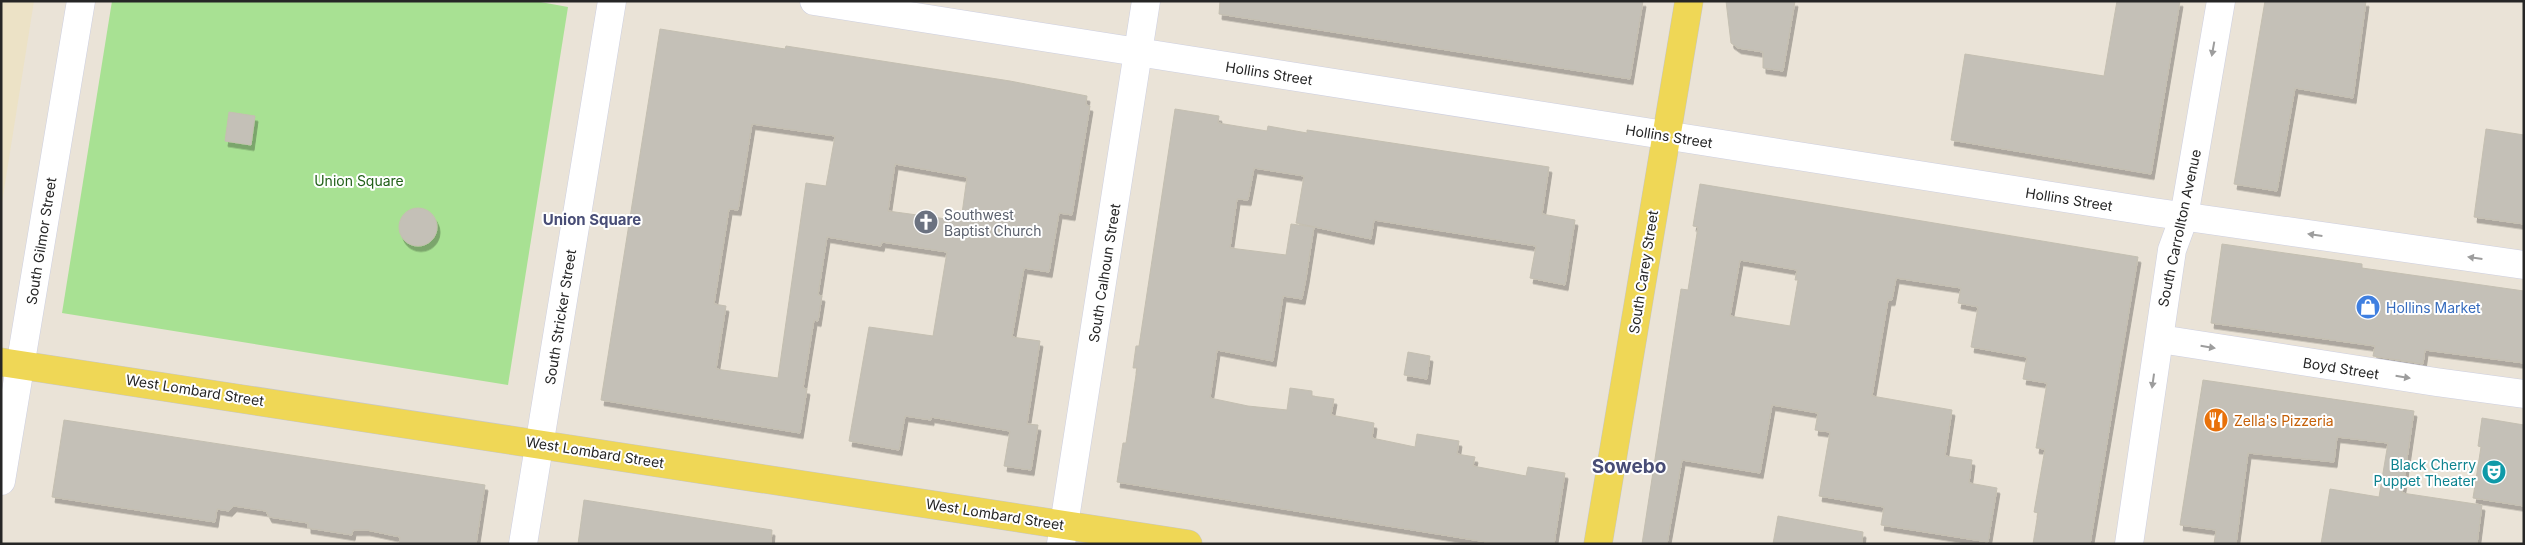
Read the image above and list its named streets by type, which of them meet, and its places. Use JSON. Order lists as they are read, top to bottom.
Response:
{
  "streets": {
    "main road": ["South Carey Street", "West Lombard Street"],
    "street": [
      "Hollins Street",
      "South Carrollton Avenue",
      "South Gilmor Street",
      "South Calhoun Street",
      "South Stricker Street",
      "Boyd Street"
    ]
  },
  "crossings": [
    ["Hollins Street", "South Carrollton Avenue"],
    ["Hollins Street", "South Carey Street"],
    ["Hollins Street", "South Calhoun Street"],
    ["South Carrollton Avenue", "Boyd Street"],
    ["South Gilmor Street", "West Lombard Street"],
    ["South Calhoun Street", "West Lombard Street"],
    ["South Stricker Street", "West Lombard Street"]
  ],
  "one_way": ["South Carrollton Avenue", "Boyd Street"],
  "districts": ["Union Square", "Sowebo"],
  "parks": ["Union Square"],
  "places": {
    "church": ["Southwest Baptist Church"],
    "shop": ["Hollins Market"],
    "restaurant": ["Zella's Pizzeria"],
    "theatre": ["Black Cherry Puppet Theater"]
  }
}
